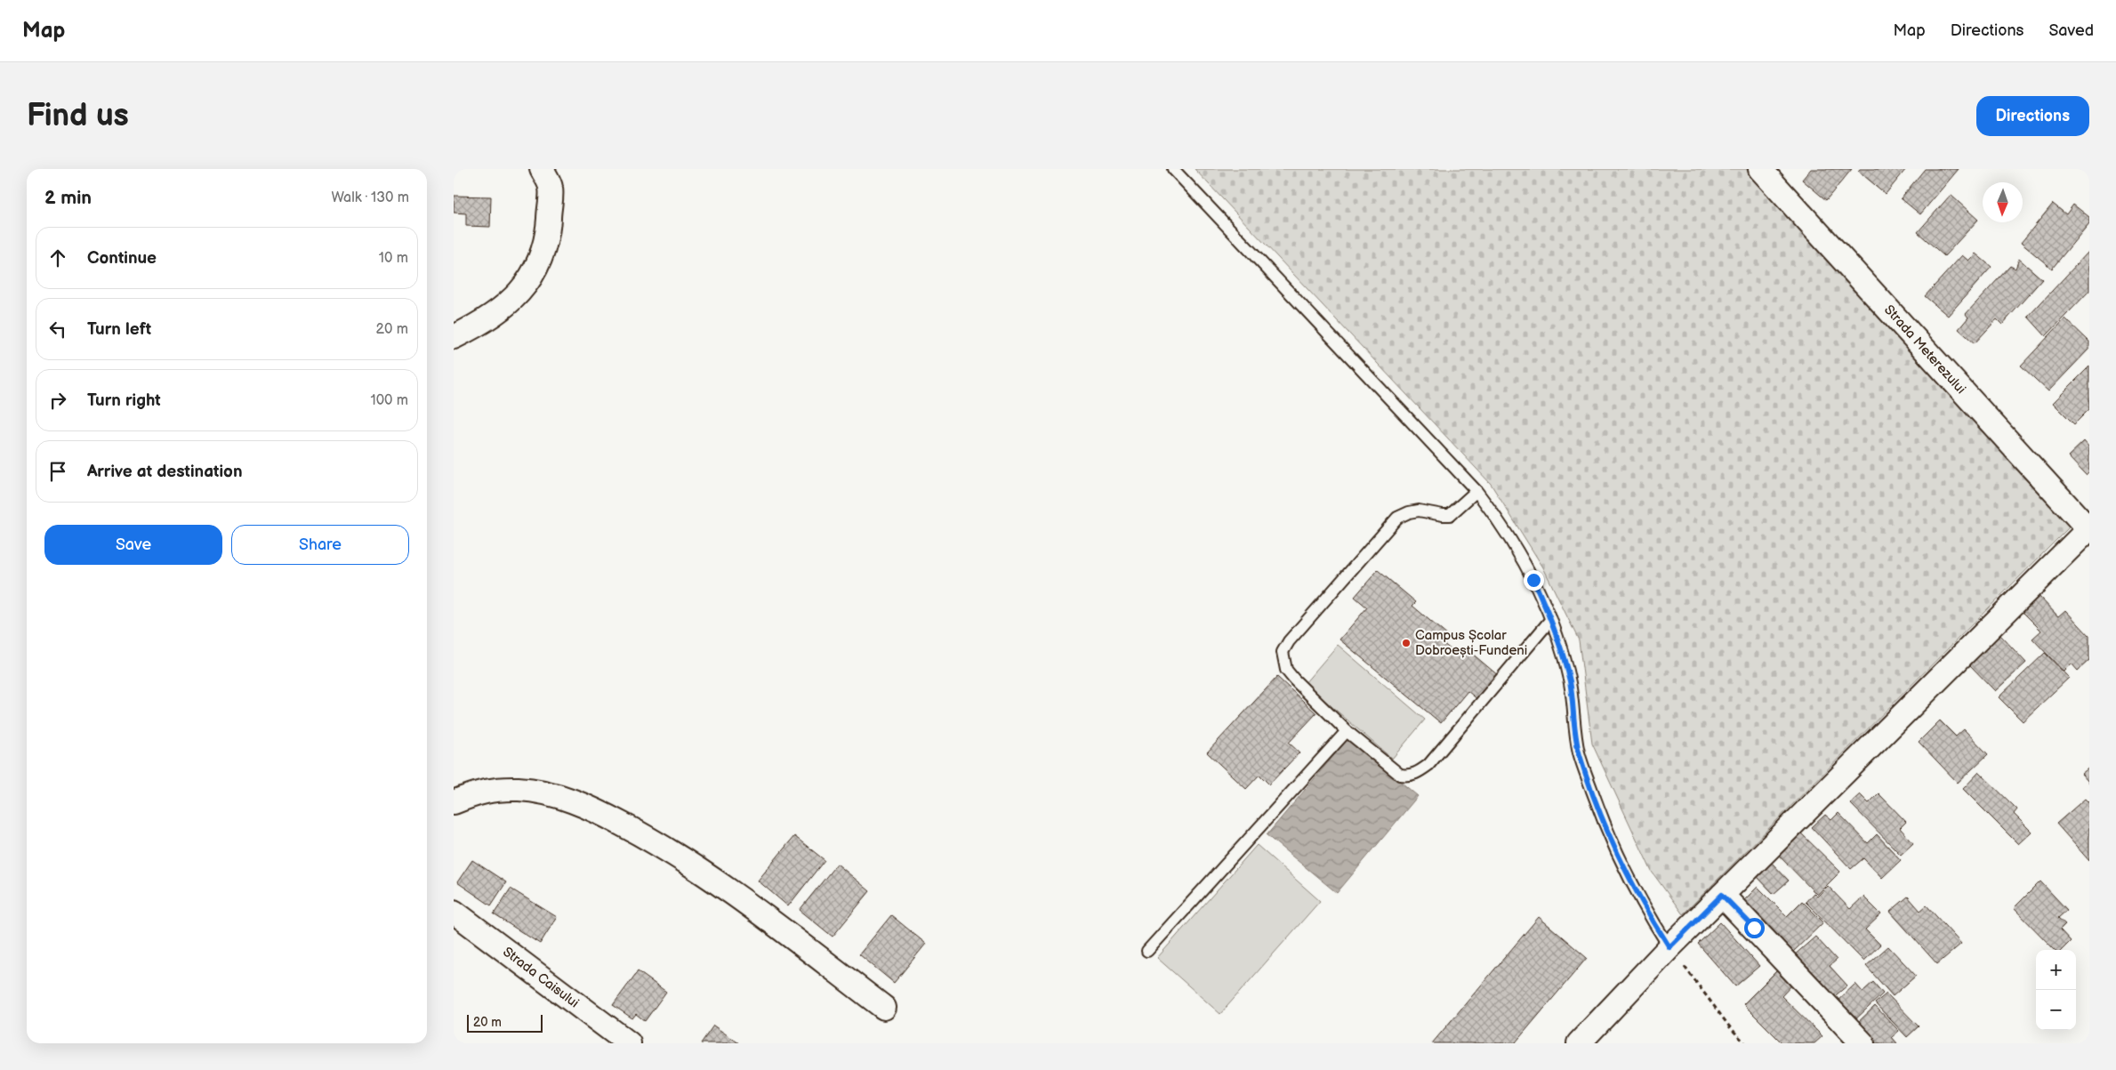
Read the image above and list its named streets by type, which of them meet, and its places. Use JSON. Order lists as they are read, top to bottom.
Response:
{
  "streets": {
    "street": ["Strada Meterezului", "Strada Caisului"]
  },
  "places": ["Campus Școlar Dobroești-Fundeni"],
  "scale_bar": "20 m",
  "north": "bottom",
  "page": {
    "header": "Map",
    "nav": ["Map", "Directions", "Saved"],
    "buttons": [
      "Directions",
      ["Save", "Share"]
    ],
    "title": "Find us",
    "heading": ["2 min", "Walk · 130 m"],
    "list": [
      ["Continue", "10 m"],
      ["Turn left", "20 m"],
      ["Turn right", "100 m"],
      "Arrive at destination"
    ],
    "map_buttons": ["+", "−"],
    "scale": "20 m"
  }
}
